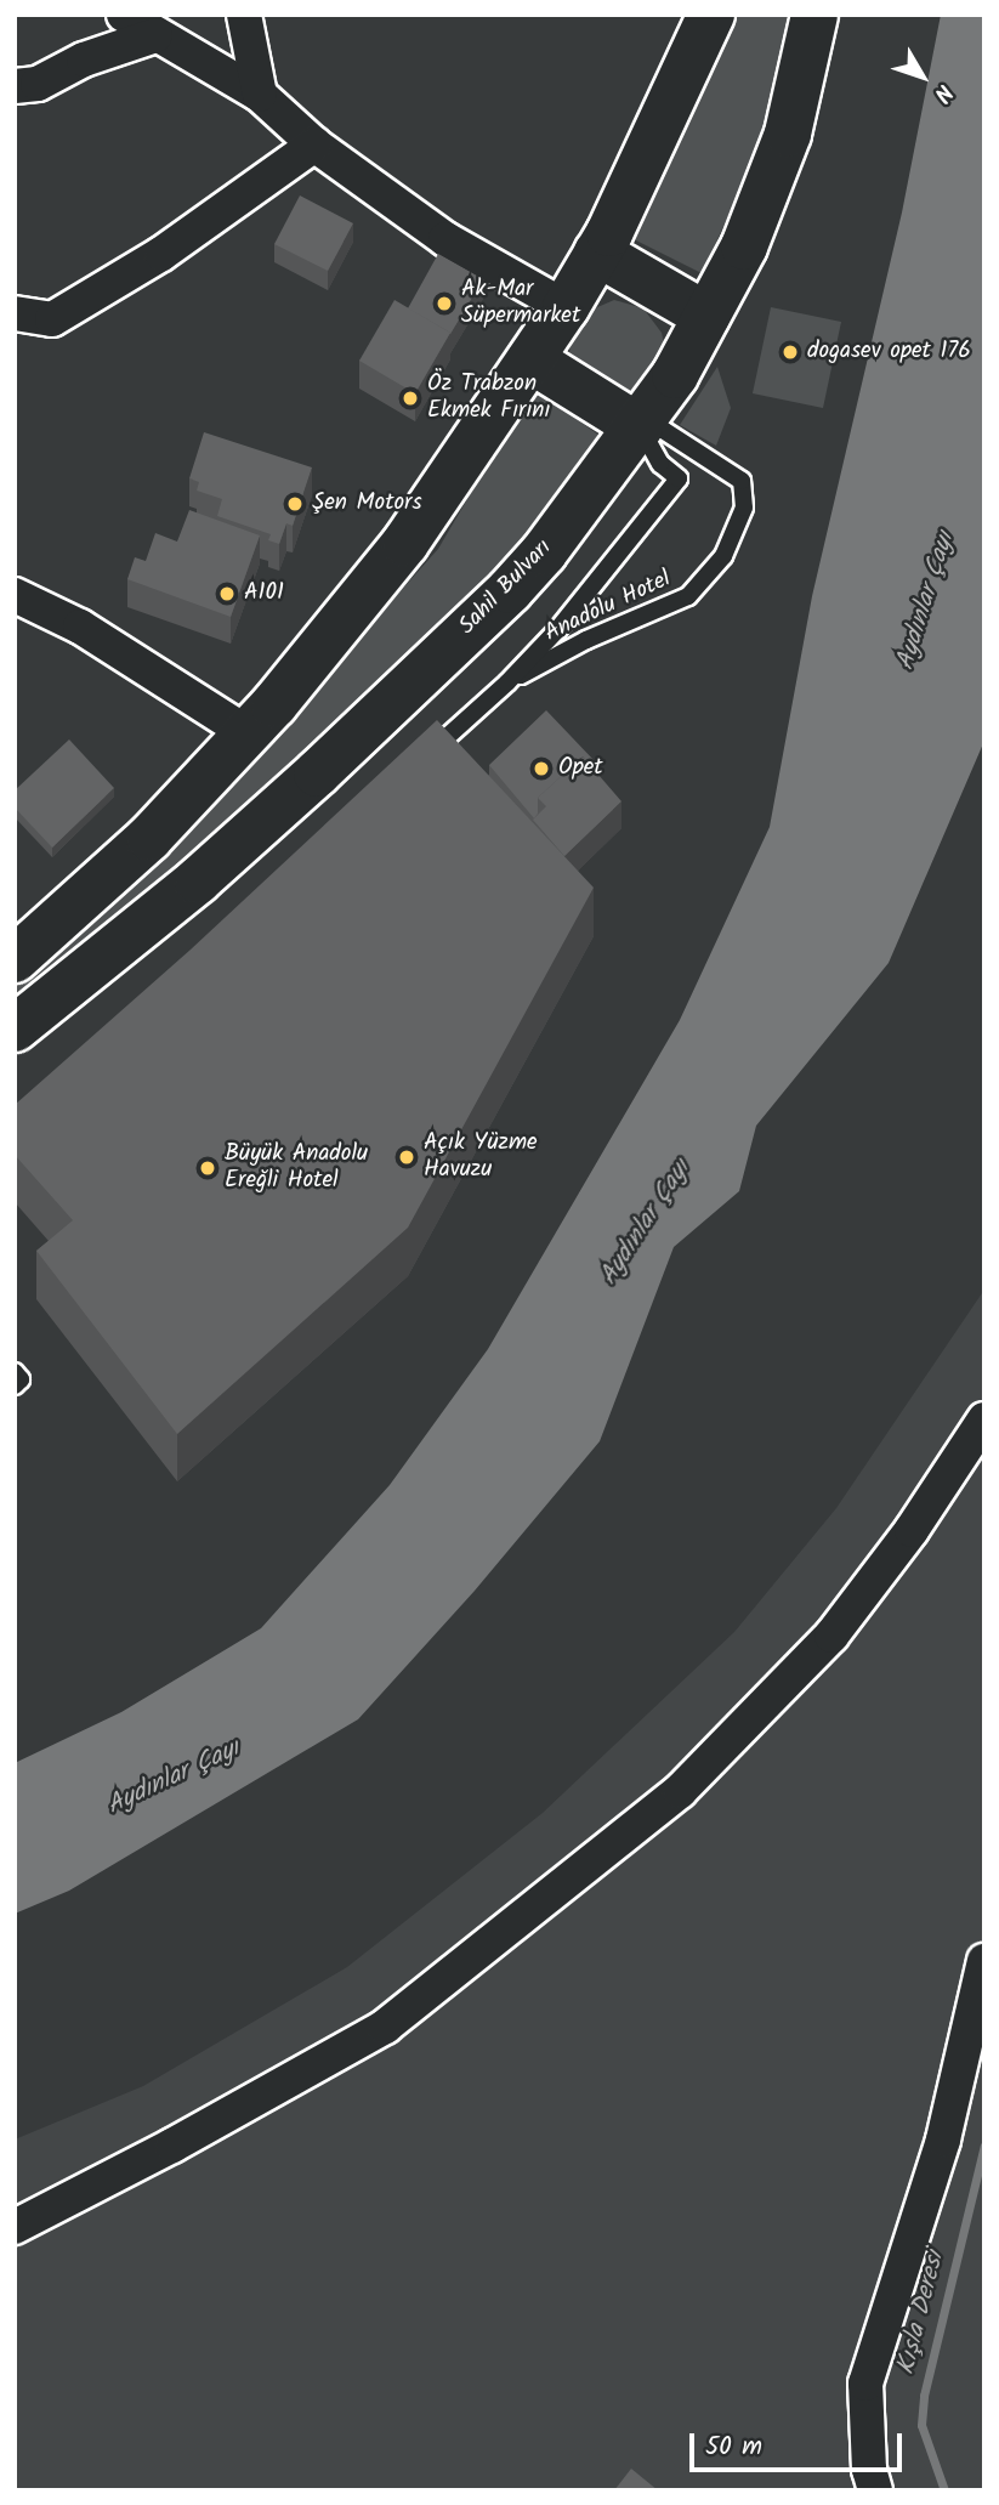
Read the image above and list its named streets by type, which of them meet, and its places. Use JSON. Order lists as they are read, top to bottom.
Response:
{
  "streets": {
    "highway": ["Sahil Bulvarı"],
    "lane": ["Anadolu Hotel"]
  },
  "crossings": [
    ["Sahil Bulvarı", "Anadolu Hotel"]
  ],
  "water": ["Aydınlar Çayı", "Kışla Deresi"],
  "places": [
    "Ak-Mar Süpermarket",
    "dogasev opet 176",
    "Öz Trabzon Ekmek Fırını",
    "Şen Motors",
    "A101",
    "Opet",
    "Açık Yüzme Havuzu",
    "Büyük Anadolu Ereğli Hotel"
  ],
  "scale_bar": "50 m",
  "north": "bottom right"
}
